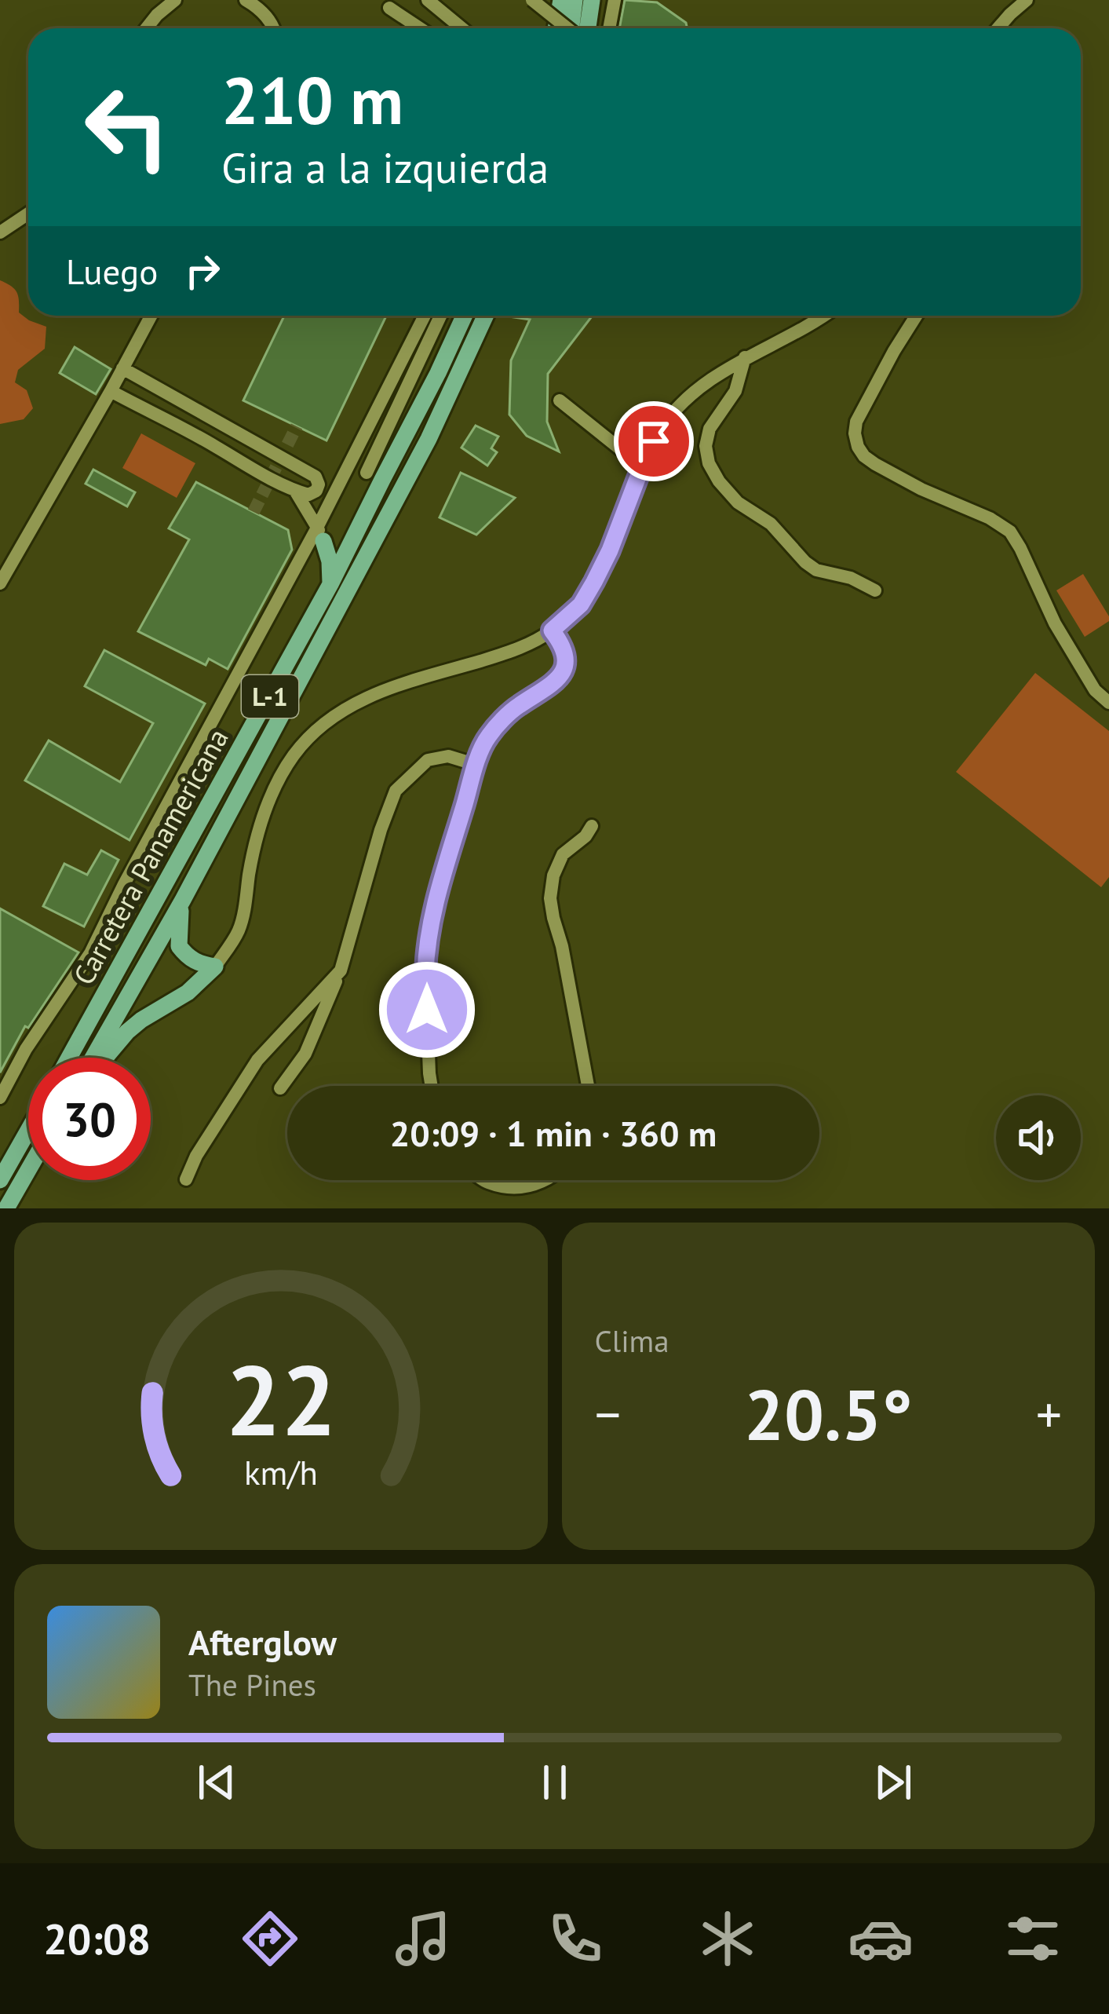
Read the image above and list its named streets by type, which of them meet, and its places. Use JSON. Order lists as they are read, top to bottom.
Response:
{
  "streets": {
    "main road": ["L-1", "Carretera Panamericana"]
  },
  "crossings": [
    ["L-1", "Carretera Panamericana"]
  ],
  "page": {
    "turn": ["210 m", "Gira a la izquierda"],
    "then": "Luego",
    "limit": "30",
    "trip": "20:09 · 1 min · 360 m",
    "tile": "Clima",
    "heat": ["−", "20.5°", "+"],
    "song": ["Afterglow", "The Pines"],
    "tabs": "20:08",
    "gauge": ["22", "km/h"]
  }
}
